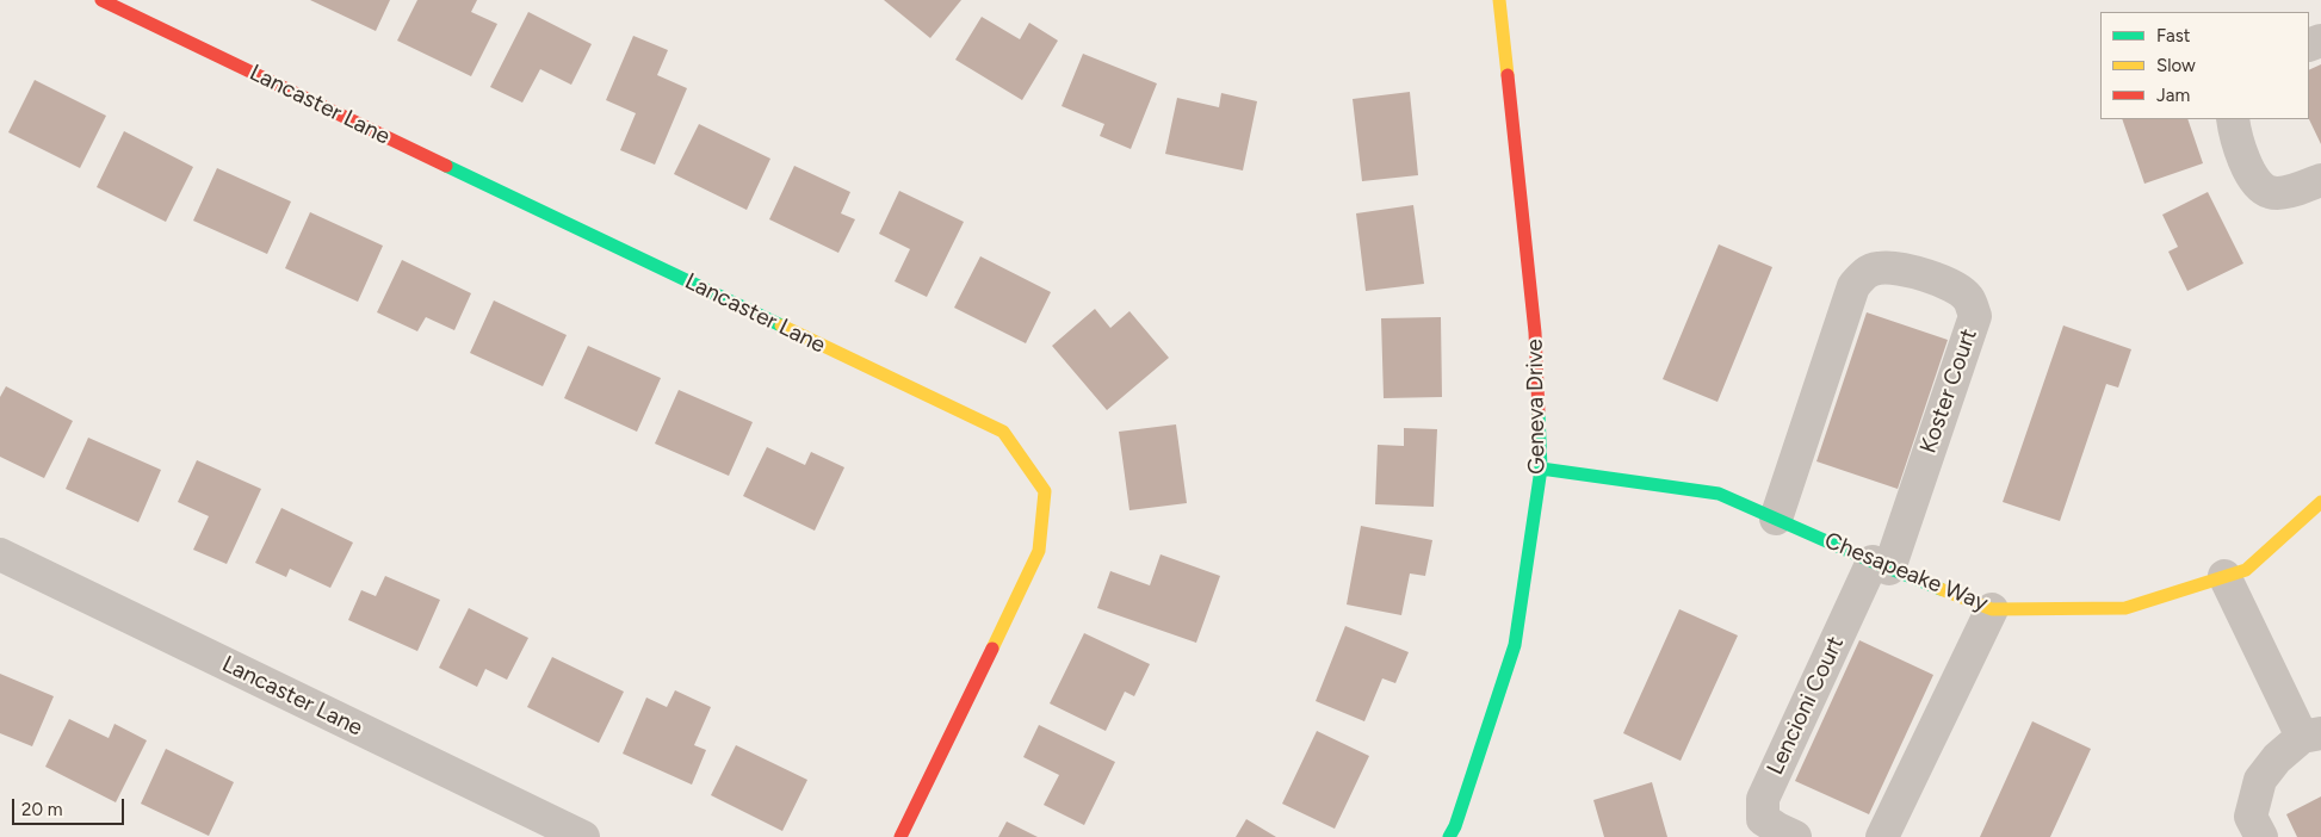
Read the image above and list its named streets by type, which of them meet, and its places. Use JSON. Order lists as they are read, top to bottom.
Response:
{
  "streets": {
    "street": [
      "Lancaster Lane",
      "Koster Court",
      "Geneva Drive",
      "Chesapeake Way",
      "Lencioni Court"
    ]
  },
  "crossings": [
    ["Koster Court", "Chesapeake Way"],
    ["Koster Court", "Lencioni Court"],
    ["Geneva Drive", "Chesapeake Way"],
    ["Chesapeake Way", "Lencioni Court"]
  ],
  "legend": ["Fast", "Slow", "Jam"],
  "scale_bar": "20 m"
}
